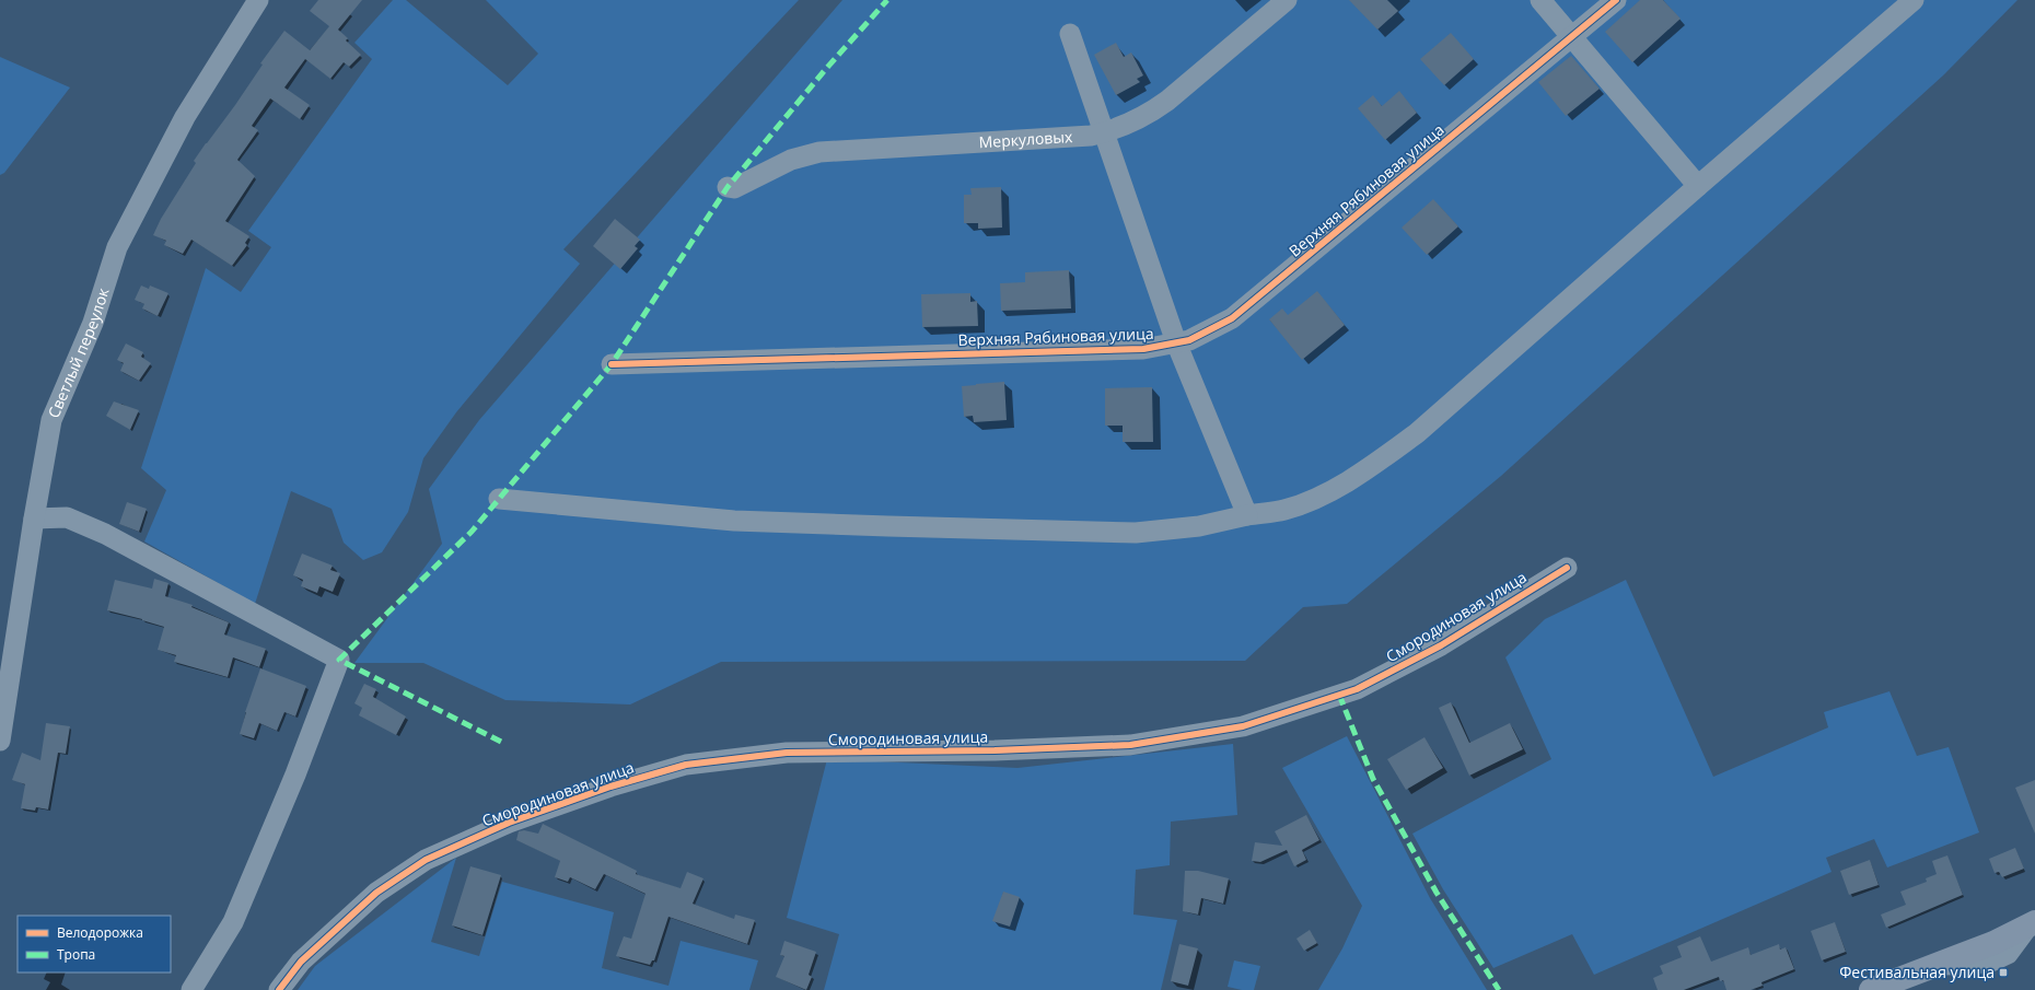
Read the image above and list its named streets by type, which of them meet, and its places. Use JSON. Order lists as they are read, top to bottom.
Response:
{
  "streets": {
    "street": [
      "Меркуловых",
      "Верхняя Рябиновая улица",
      "Светлый переулок",
      "Смородиновая улица"
    ]
  },
  "places": {
    "transit": ["Фестивальная улица"]
  },
  "legend": ["Велодорожка", "Тропа"]
}
